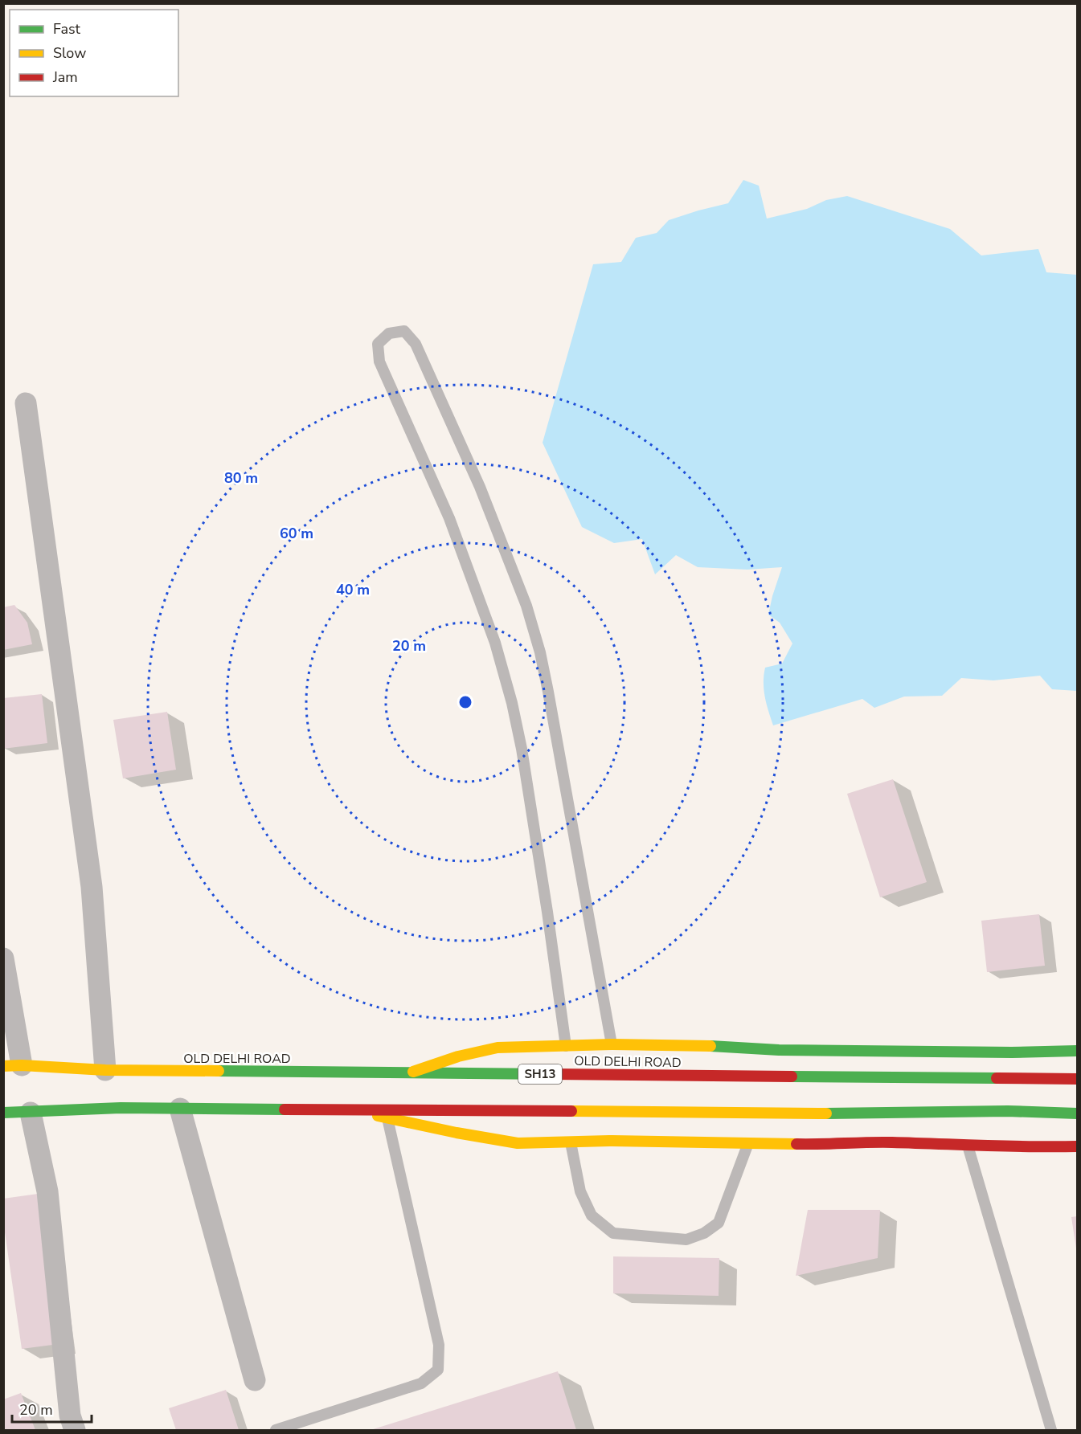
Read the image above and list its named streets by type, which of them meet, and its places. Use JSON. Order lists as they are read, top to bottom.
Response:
{
  "streets": {
    "main road": ["OLD DELHI ROAD", "SH13"]
  },
  "legend": ["Fast", "Slow", "Jam"],
  "scale_bar": "20 m",
  "rings": [
    "80 m",
    "60 m",
    "40 m",
    "20 m"
  ]
}
